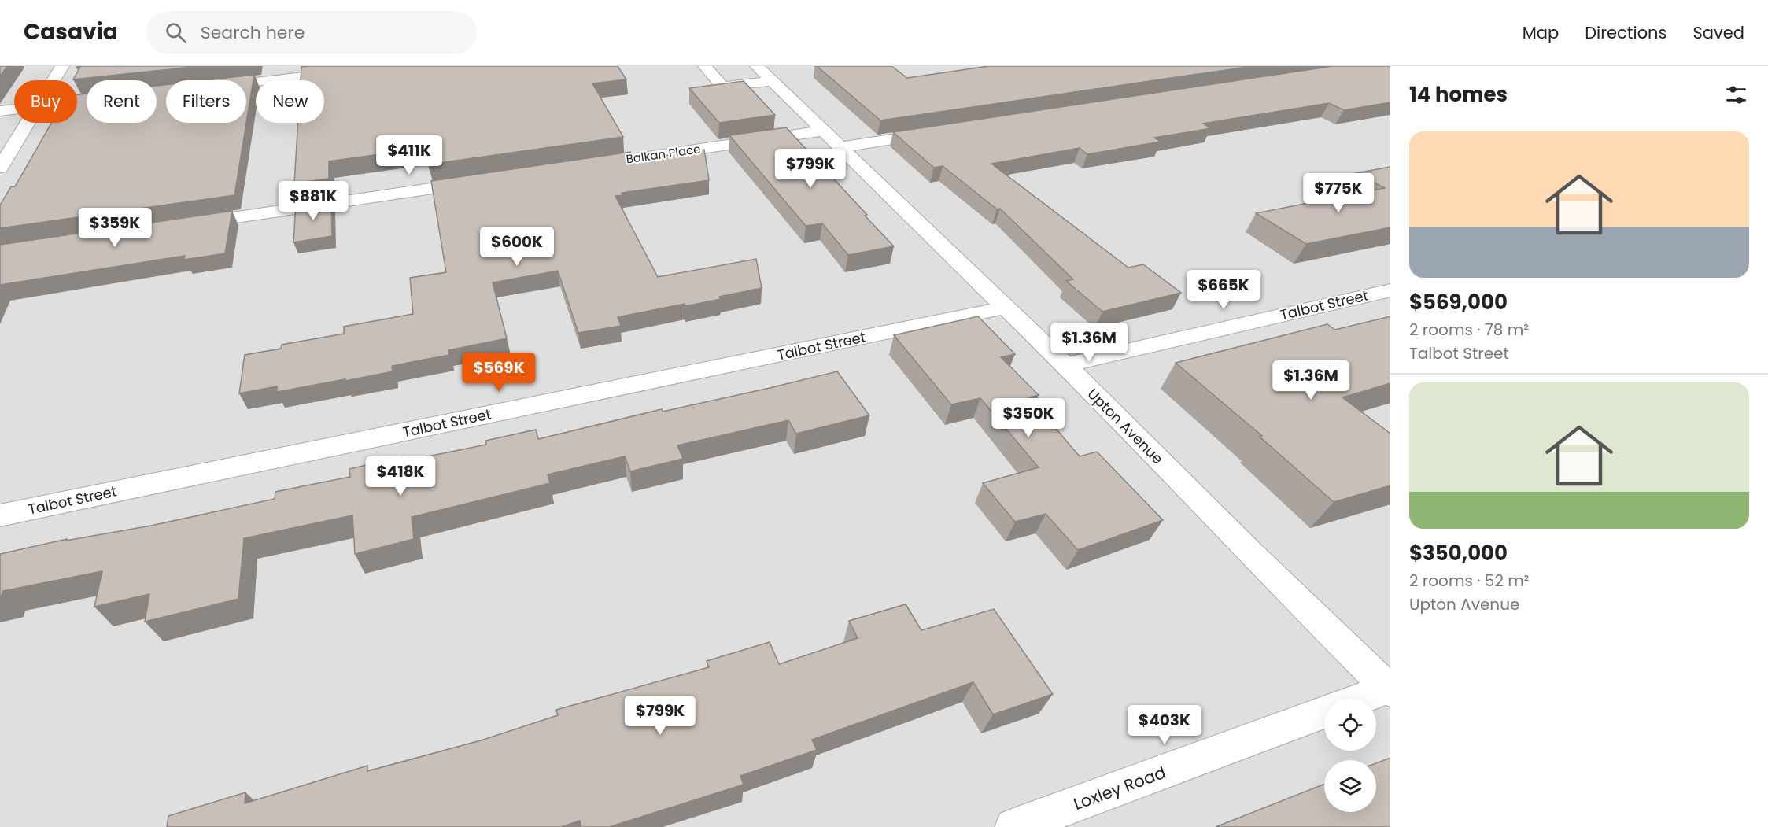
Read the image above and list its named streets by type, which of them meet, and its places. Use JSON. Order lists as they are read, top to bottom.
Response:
{
  "streets": {
    "street": [
      "Balkan Place",
      "Talbot Street",
      "Upton Avenue",
      "Loxley Road"
    ]
  },
  "crossings": [
    ["Balkan Place", "Upton Avenue"],
    ["Talbot Street", "Upton Avenue"]
  ],
  "page": {
    "header": "Casavia",
    "search": "Search here",
    "nav": ["Map", "Directions", "Saved"],
    "heading": "14 homes",
    "chip": [
      "Buy",
      "Rent",
      "Filters",
      "New"
    ],
    "list": [
      {
        "name": "$569,000",
        "note": "2 rooms · 78 m² · Talbot Street"
      },
      {
        "name": "$350,000",
        "note": "2 rooms · 52 m² · Upton Avenue"
      }
    ],
    "price": [
      "$411K",
      "$799K",
      "$775K",
      "$881K",
      "$359K",
      "$600K",
      "$665K",
      "$1.36M",
      "$569K",
      "$1.36M",
      "$350K",
      "$418K",
      "$799K",
      "$403K"
    ]
  }
}
